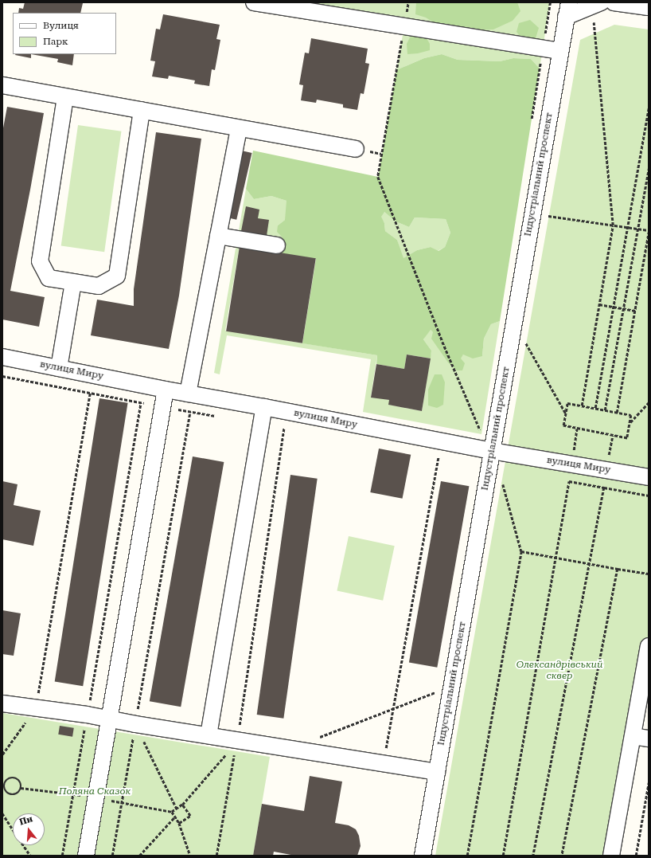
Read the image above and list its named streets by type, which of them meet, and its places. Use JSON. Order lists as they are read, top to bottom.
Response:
{
  "streets": {
    "street": ["Індустріальний проспект", "вулиця Миру"]
  },
  "crossings": [
    ["Індустріальний проспект", "вулиця Миру"]
  ],
  "parks": ["Олександрівський сквер", "Поляна Сказок"],
  "legend": ["Вулиця", "Парк"],
  "north": "top"
}
